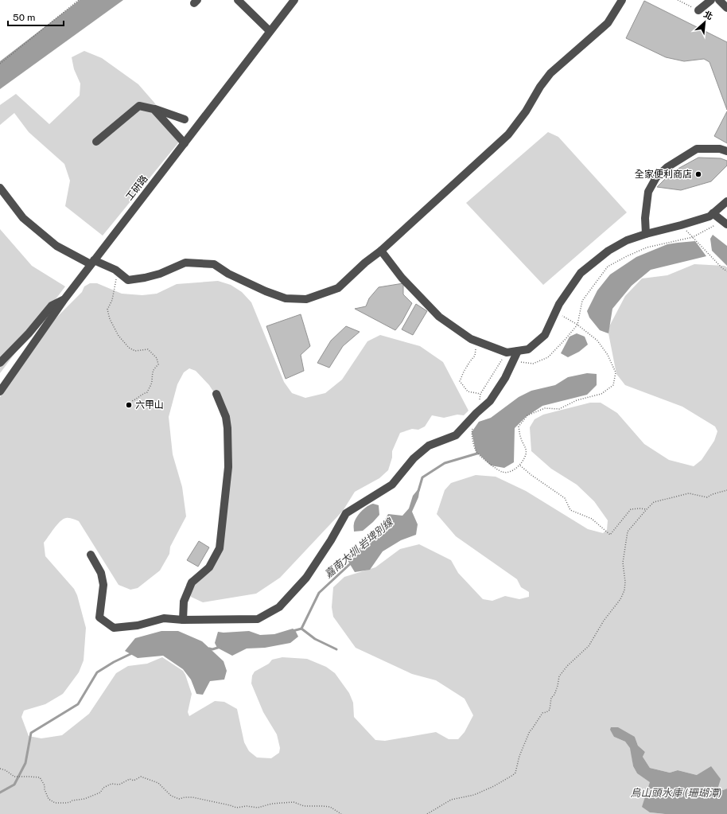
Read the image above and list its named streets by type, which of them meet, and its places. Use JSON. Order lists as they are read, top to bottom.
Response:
{
  "streets": {
    "street": ["工研路"]
  },
  "water": ["嘉南大圳 岩埤別線", "烏山頭水庫 (珊瑚潭)"],
  "places": ["全家便利商店", "六甲山"],
  "scale_bar": "50 m",
  "north": "top right"
}
